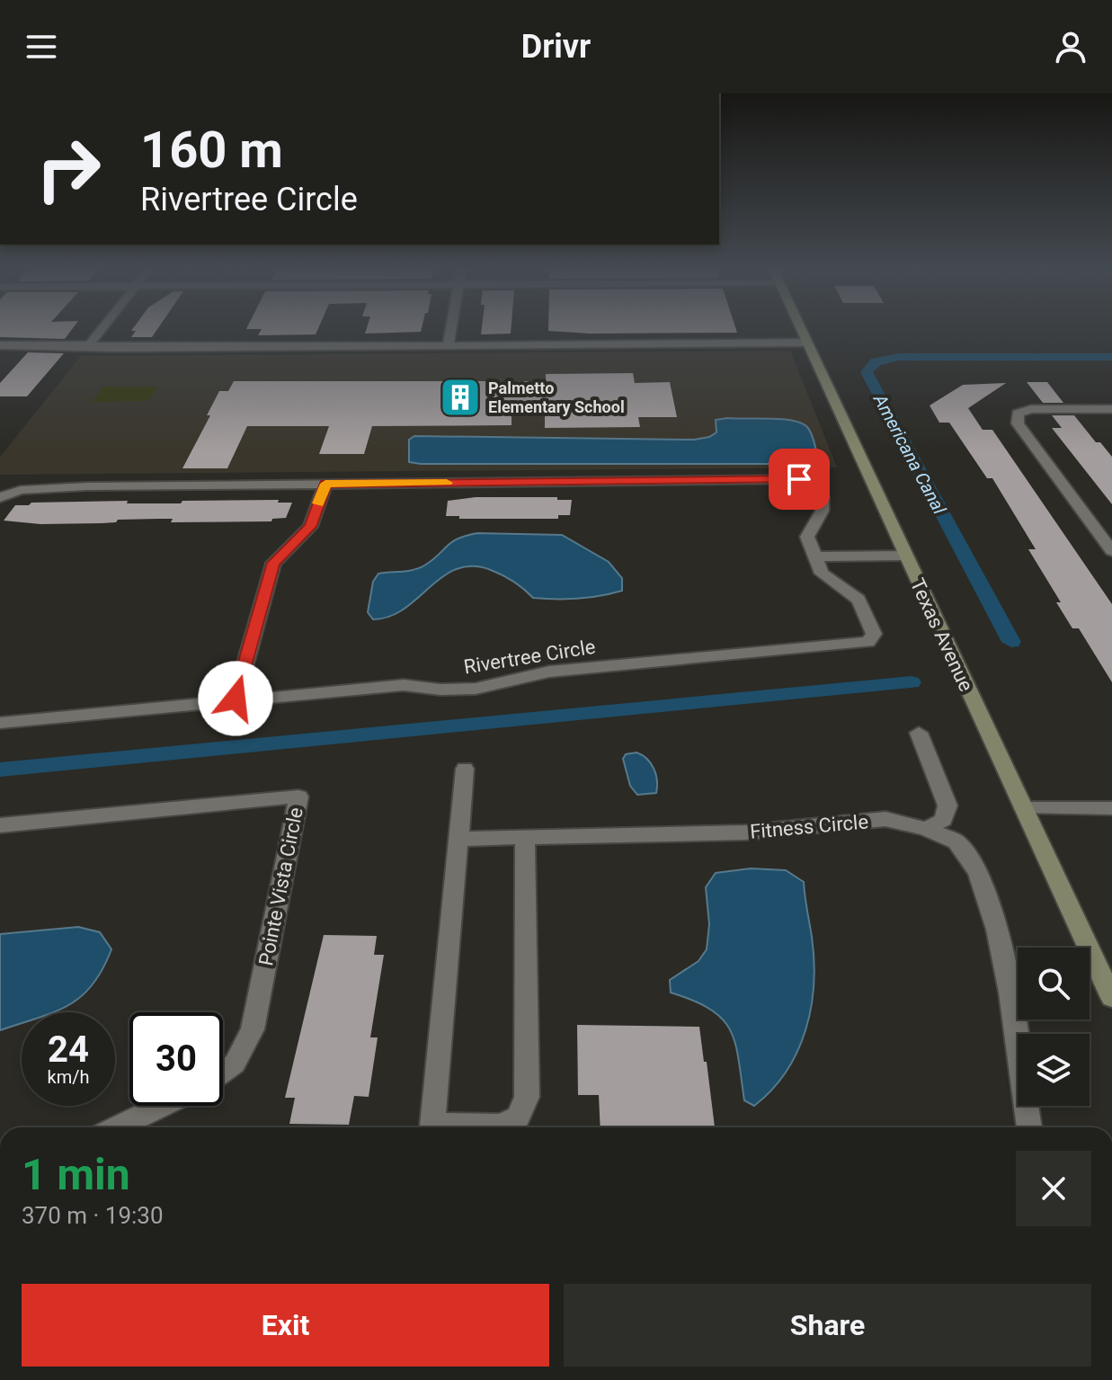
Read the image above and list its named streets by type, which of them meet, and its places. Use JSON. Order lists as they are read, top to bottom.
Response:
{
  "streets": {
    "street": [
      "Texas Avenue",
      "Rivertree Circle",
      "Fitness Circle",
      "Pointe Vista Circle"
    ]
  },
  "water": ["Americana Canal"],
  "places": {
    "building": ["Palmetto Elementary School"]
  },
  "page": {
    "header": "Drivr",
    "turn": ["160 m", "Rivertree Circle"],
    "speed": "24 km/h",
    "limit": "30",
    "heading": ["1 min", "370 m · 19:30"],
    "buttons": ["Exit", "Share"]
  }
}
